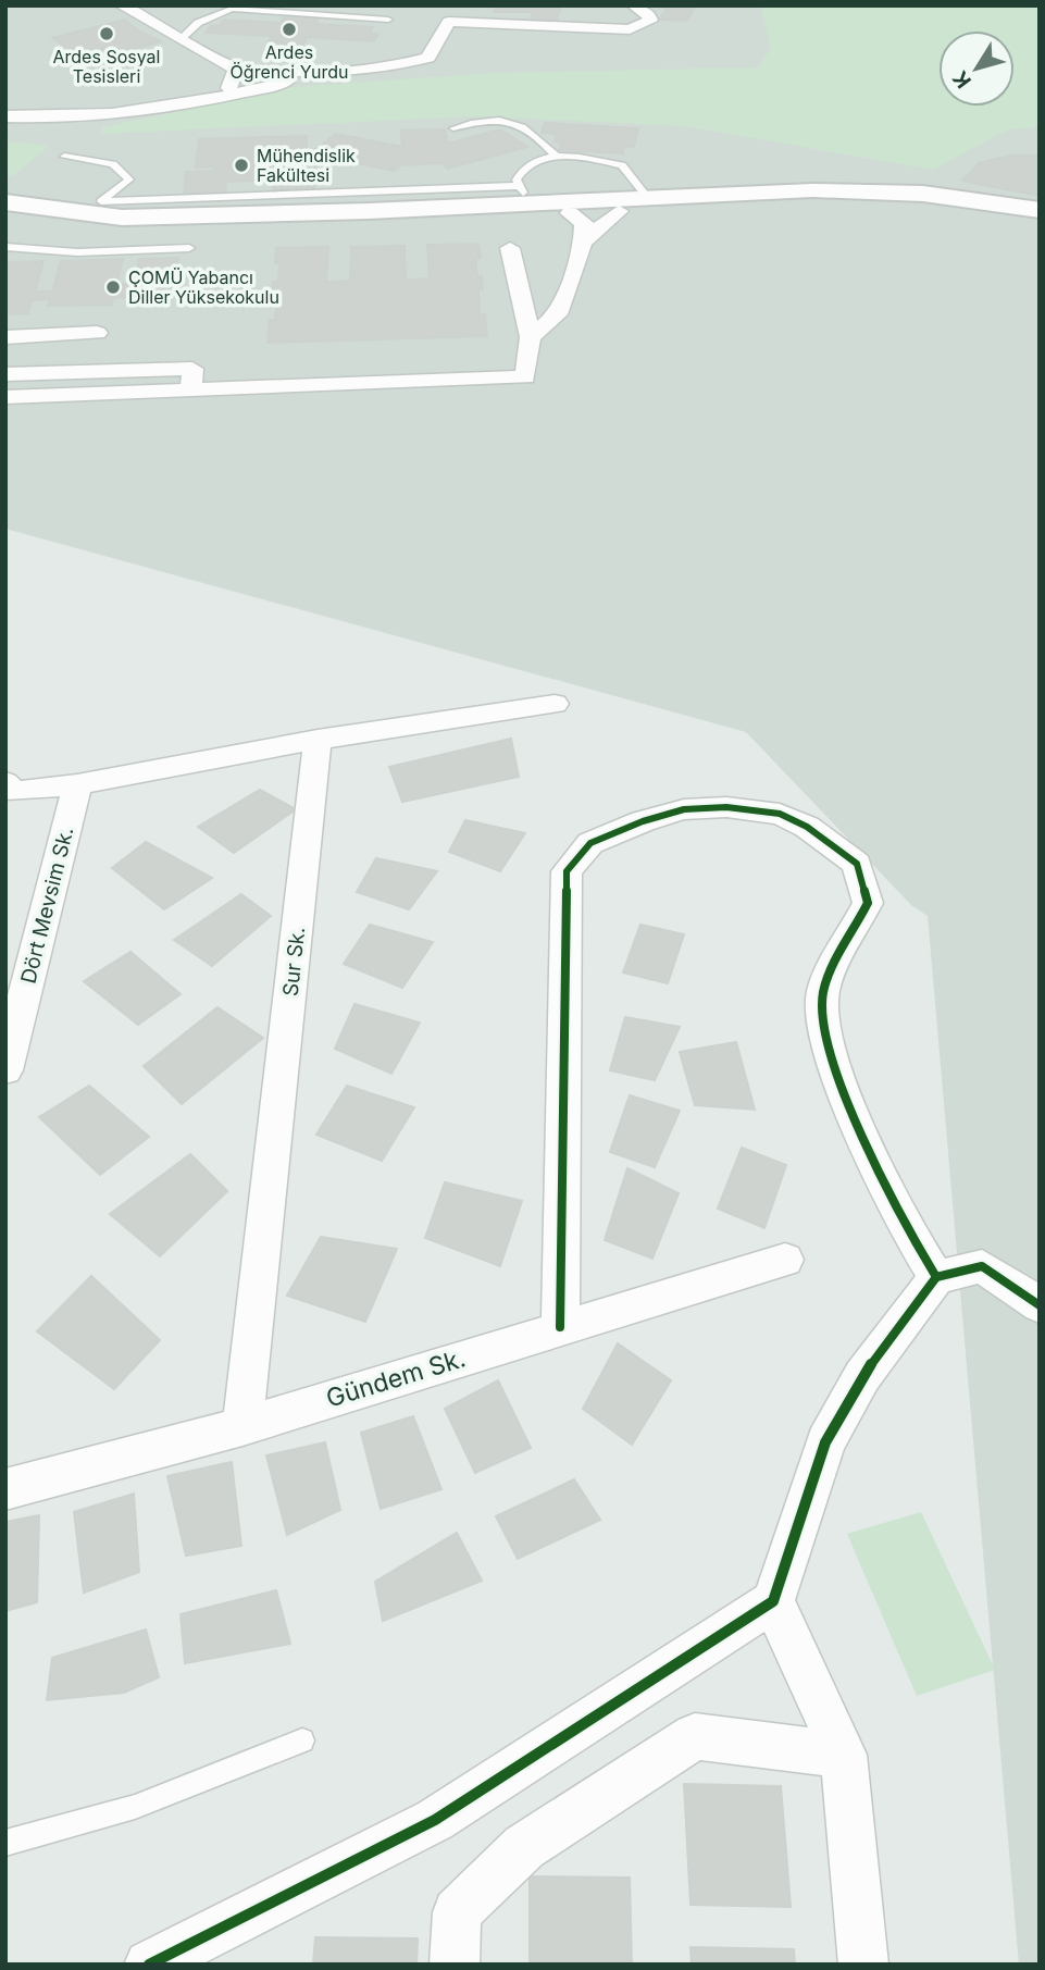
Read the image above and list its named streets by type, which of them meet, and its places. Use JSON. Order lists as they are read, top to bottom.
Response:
{
  "streets": {
    "street": ["Dört Mevsim Sk.", "Sur Sk.", "Gündem Sk."]
  },
  "crossings": [
    ["Sur Sk.", "Gündem Sk."]
  ],
  "places": [
    "Ardes Öğrenci Yurdu",
    "Ardes Sosyal Tesisleri",
    "Mühendislik Fakültesi",
    "ÇOMÜ Yabancı Diller Yüksekokulu"
  ],
  "north": "bottom left"
}
